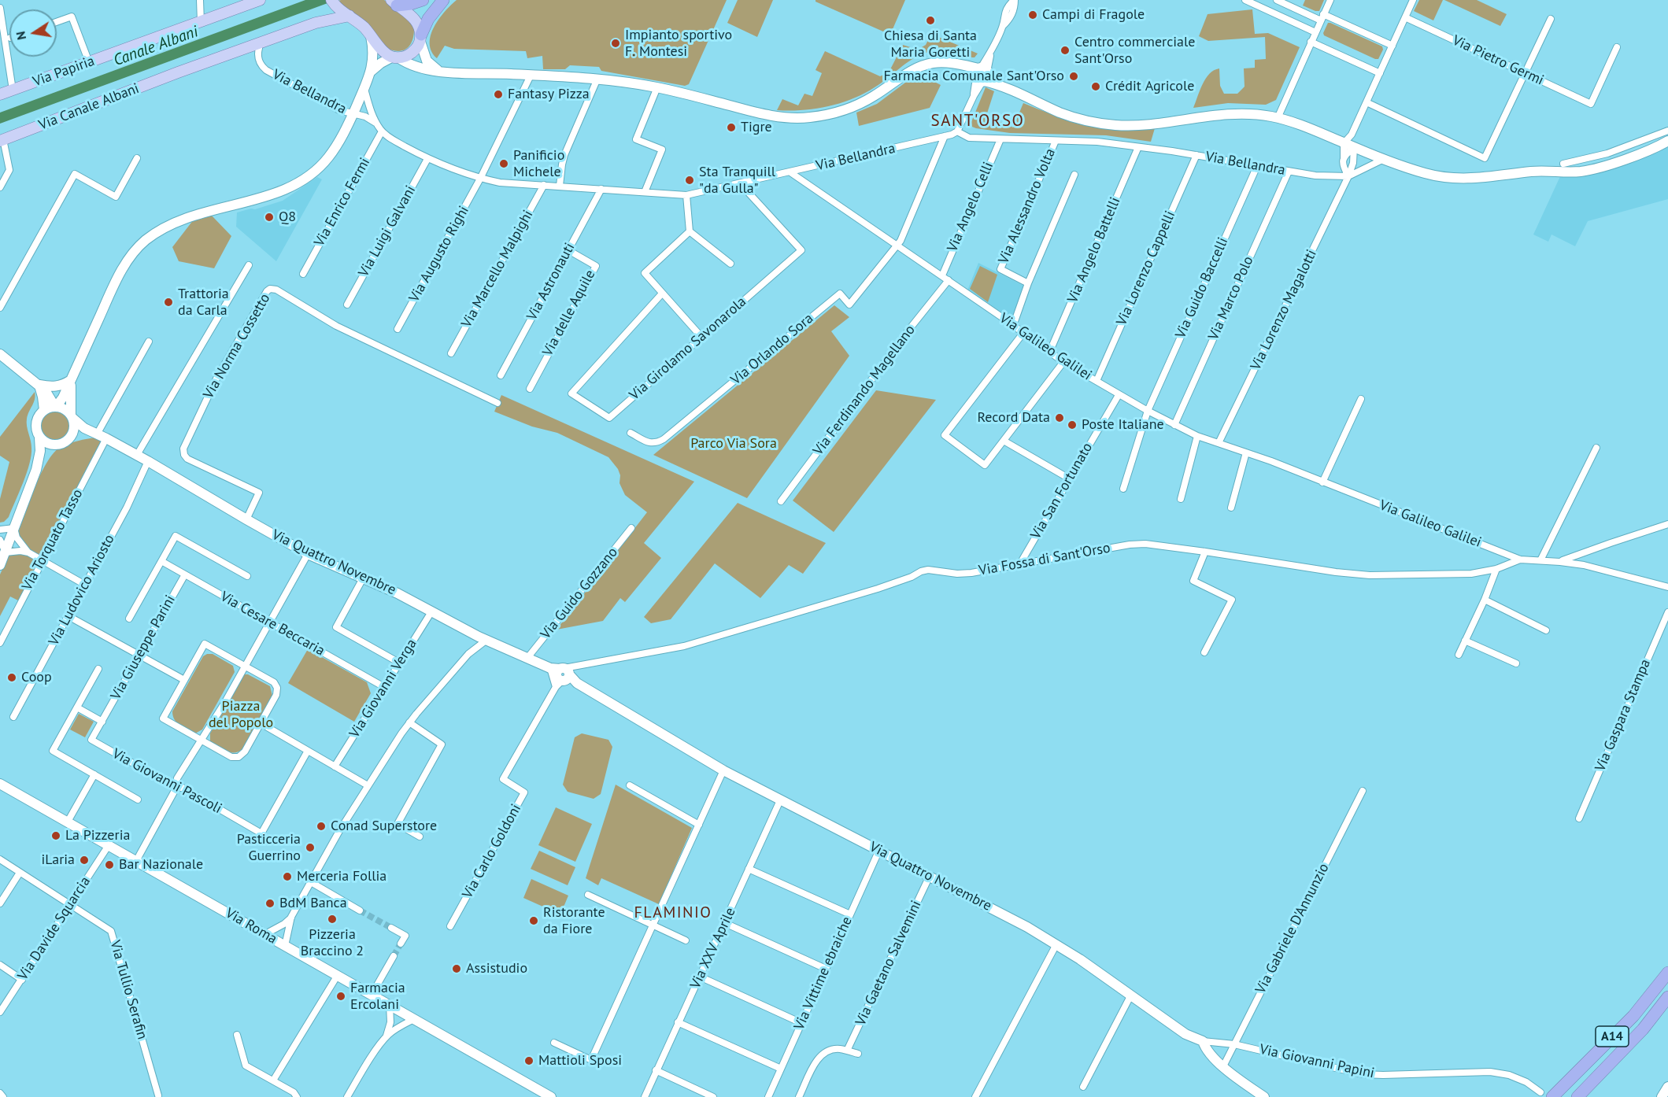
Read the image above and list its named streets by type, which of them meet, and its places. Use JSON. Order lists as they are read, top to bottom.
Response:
{
  "streets": {
    "highway": ["A14"],
    "main road": [
      "Via Papiria",
      "Via Canale Albani",
      "Via Quattro Novembre",
      "Via Roma"
    ],
    "street": [
      "Via Pietro Germi",
      "Via Bellandra",
      "Via Enrico Fermi",
      "Via Alessandro Volta",
      "Via Angelo Celli",
      "Via Luigi Galvani",
      "Via Angelo Battelli",
      "Via Augusto Righi",
      "Via Lorenzo Cappelli",
      "Via Marcello Malpighi",
      "Via Astronauti",
      "Via Guido Baccelli",
      "Via Marco Polo",
      "Via Lorenzo Magalotti",
      "Via delle Aquile",
      "Via Norma Cossetto",
      "Via Galileo Galilei",
      "Via Girolamo Savonarola",
      "Via Orlando Sora",
      "Via Ferdinando Magellano",
      "Via San Fortunato",
      "Via Torquato Tasso",
      "Via Fossa di Sant'Orso",
      "Via Ludovico Ariosto",
      "Via Guido Gozzano",
      "Via Cesare Beccaria",
      "Via Giuseppe Parini",
      "Via Giovanni Verga",
      "Via Gaspara Stampa",
      "Via Giovanni Pascoli",
      "Via Carlo Goldoni",
      "Via Davide Squarcia",
      "Via Gabriele D'Annunzio",
      "Via XXV Aprile",
      "Via Gaetano Salvemini",
      "Via Vittime ebraiche",
      "Via Tullio Serafin",
      "Via Giovanni Papini"
    ]
  },
  "crossings": [
    ["Via Bellandra", "Via Canale Albani"],
    ["Via Bellandra", "Via Enrico Fermi"],
    ["Via Bellandra", "Via Alessandro Volta"],
    ["Via Bellandra", "Via Angelo Celli"],
    ["Via Bellandra", "Via Luigi Galvani"],
    ["Via Bellandra", "Via Angelo Battelli"],
    ["Via Bellandra", "Via Augusto Righi"],
    ["Via Bellandra", "Via Lorenzo Cappelli"],
    ["Via Bellandra", "Via Marcello Malpighi"],
    ["Via Bellandra", "Via Astronauti"],
    ["Via Bellandra", "Via Guido Baccelli"],
    ["Via Bellandra", "Via Marco Polo"],
    ["Via Bellandra", "Via Lorenzo Magalotti"],
    ["Via Bellandra", "Via Galileo Galilei"],
    ["Via Bellandra", "Via Girolamo Savonarola"],
    ["Via Angelo Celli", "Via Galileo Galilei"],
    ["Via Angelo Battelli", "Via Galileo Galilei"],
    ["Via Lorenzo Cappelli", "Via Galileo Galilei"],
    ["Via Astronauti", "Via delle Aquile"],
    ["Via Guido Baccelli", "Via Galileo Galilei"],
    ["Via Marco Polo", "Via Galileo Galilei"],
    ["Via Lorenzo Magalotti", "Via Galileo Galilei"],
    ["Via Norma Cossetto", "Via Quattro Novembre"],
    ["Via Galileo Galilei", "Via Orlando Sora"],
    ["Via Galileo Galilei", "Via Ferdinando Magellano"],
    ["Via Galileo Galilei", "Via San Fortunato"],
    ["Via Galileo Galilei", "Via Fossa di Sant'Orso"],
    ["Via San Fortunato", "Via Fossa di Sant'Orso"],
    ["Via Torquato Tasso", "Via Quattro Novembre"],
    ["Via Fossa di Sant'Orso", "Via Quattro Novembre"],
    ["Via Fossa di Sant'Orso", "Via Carlo Goldoni"],
    ["Via Quattro Novembre", "Via Ludovico Ariosto"],
    ["Via Quattro Novembre", "Via Guido Gozzano"],
    ["Via Quattro Novembre", "Via Giovanni Verga"],
    ["Via Quattro Novembre", "Via Carlo Goldoni"],
    ["Via Quattro Novembre", "Via Gabriele D'Annunzio"],
    ["Via Quattro Novembre", "Via XXV Aprile"],
    ["Via Quattro Novembre", "Via Gaetano Salvemini"],
    ["Via Quattro Novembre", "Via Vittime ebraiche"],
    ["Via Quattro Novembre", "Via Giovanni Papini"],
    ["Via Cesare Beccaria", "Via Giuseppe Parini"],
    ["Via Cesare Beccaria", "Via Giovanni Verga"],
    ["Via Giuseppe Parini", "Via Giovanni Pascoli"],
    ["Via Roma", "Via Davide Squarcia"],
    ["Via Davide Squarcia", "Via Tullio Serafin"],
    ["Via Gabriele D'Annunzio", "Via Giovanni Papini"]
  ],
  "districts": ["SANT'ORSO", "FLAMINIO"],
  "water": ["Canale Albani"],
  "parks": ["Parco Via Sora", "Piazza del Popolo"],
  "places": [
    "Campi di Fragole",
    "Chiesa di Santa Maria Goretti",
    "Impianto sportivo F. Montesi",
    "Centro commerciale Sant'Orso",
    "Farmacia Comunale Sant'Orso",
    "Crédit Agricole",
    "Fantasy Pizza",
    "Tigre",
    "Panificio Michele",
    "Sta Tranquill \"da Gulla\"",
    "Q8",
    "Trattoria da Carla",
    "Record Data",
    "Poste Italiane",
    "Coop",
    "Conad Superstore",
    "La Pizzeria",
    "Pasticceria Guerrino",
    "iLaria",
    "Bar Nazionale",
    "Merceria Follia",
    "BdM Banca",
    "Pizzeria Braccino 2",
    "Ristorante da Fiore",
    "Assistudio",
    "Farmacia Ercolani",
    "Mattioli Sposi"
  ],
  "north": "left"
}
